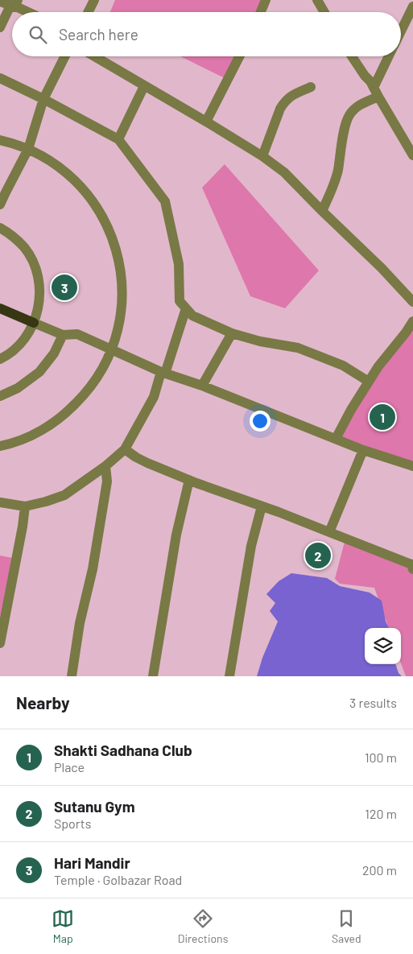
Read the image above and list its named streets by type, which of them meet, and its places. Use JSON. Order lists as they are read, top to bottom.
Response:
{
  "page": {
    "search": "Search here",
    "pins": ["3", "1", "2"],
    "heading": ["Nearby", "3 results"],
    "list": [
      {
        "mark": "1",
        "name": "Shakti Sadhana Club",
        "note": "Place",
        "value": "100 m"
      },
      {
        "mark": "2",
        "name": "Sutanu Gym",
        "note": "Sports",
        "value": "120 m"
      },
      {
        "mark": "3",
        "name": "Hari Mandir",
        "note": "Temple · Golbazar Road",
        "value": "200 m"
      }
    ],
    "nav": ["Map", "Directions", "Saved"]
  }
}
